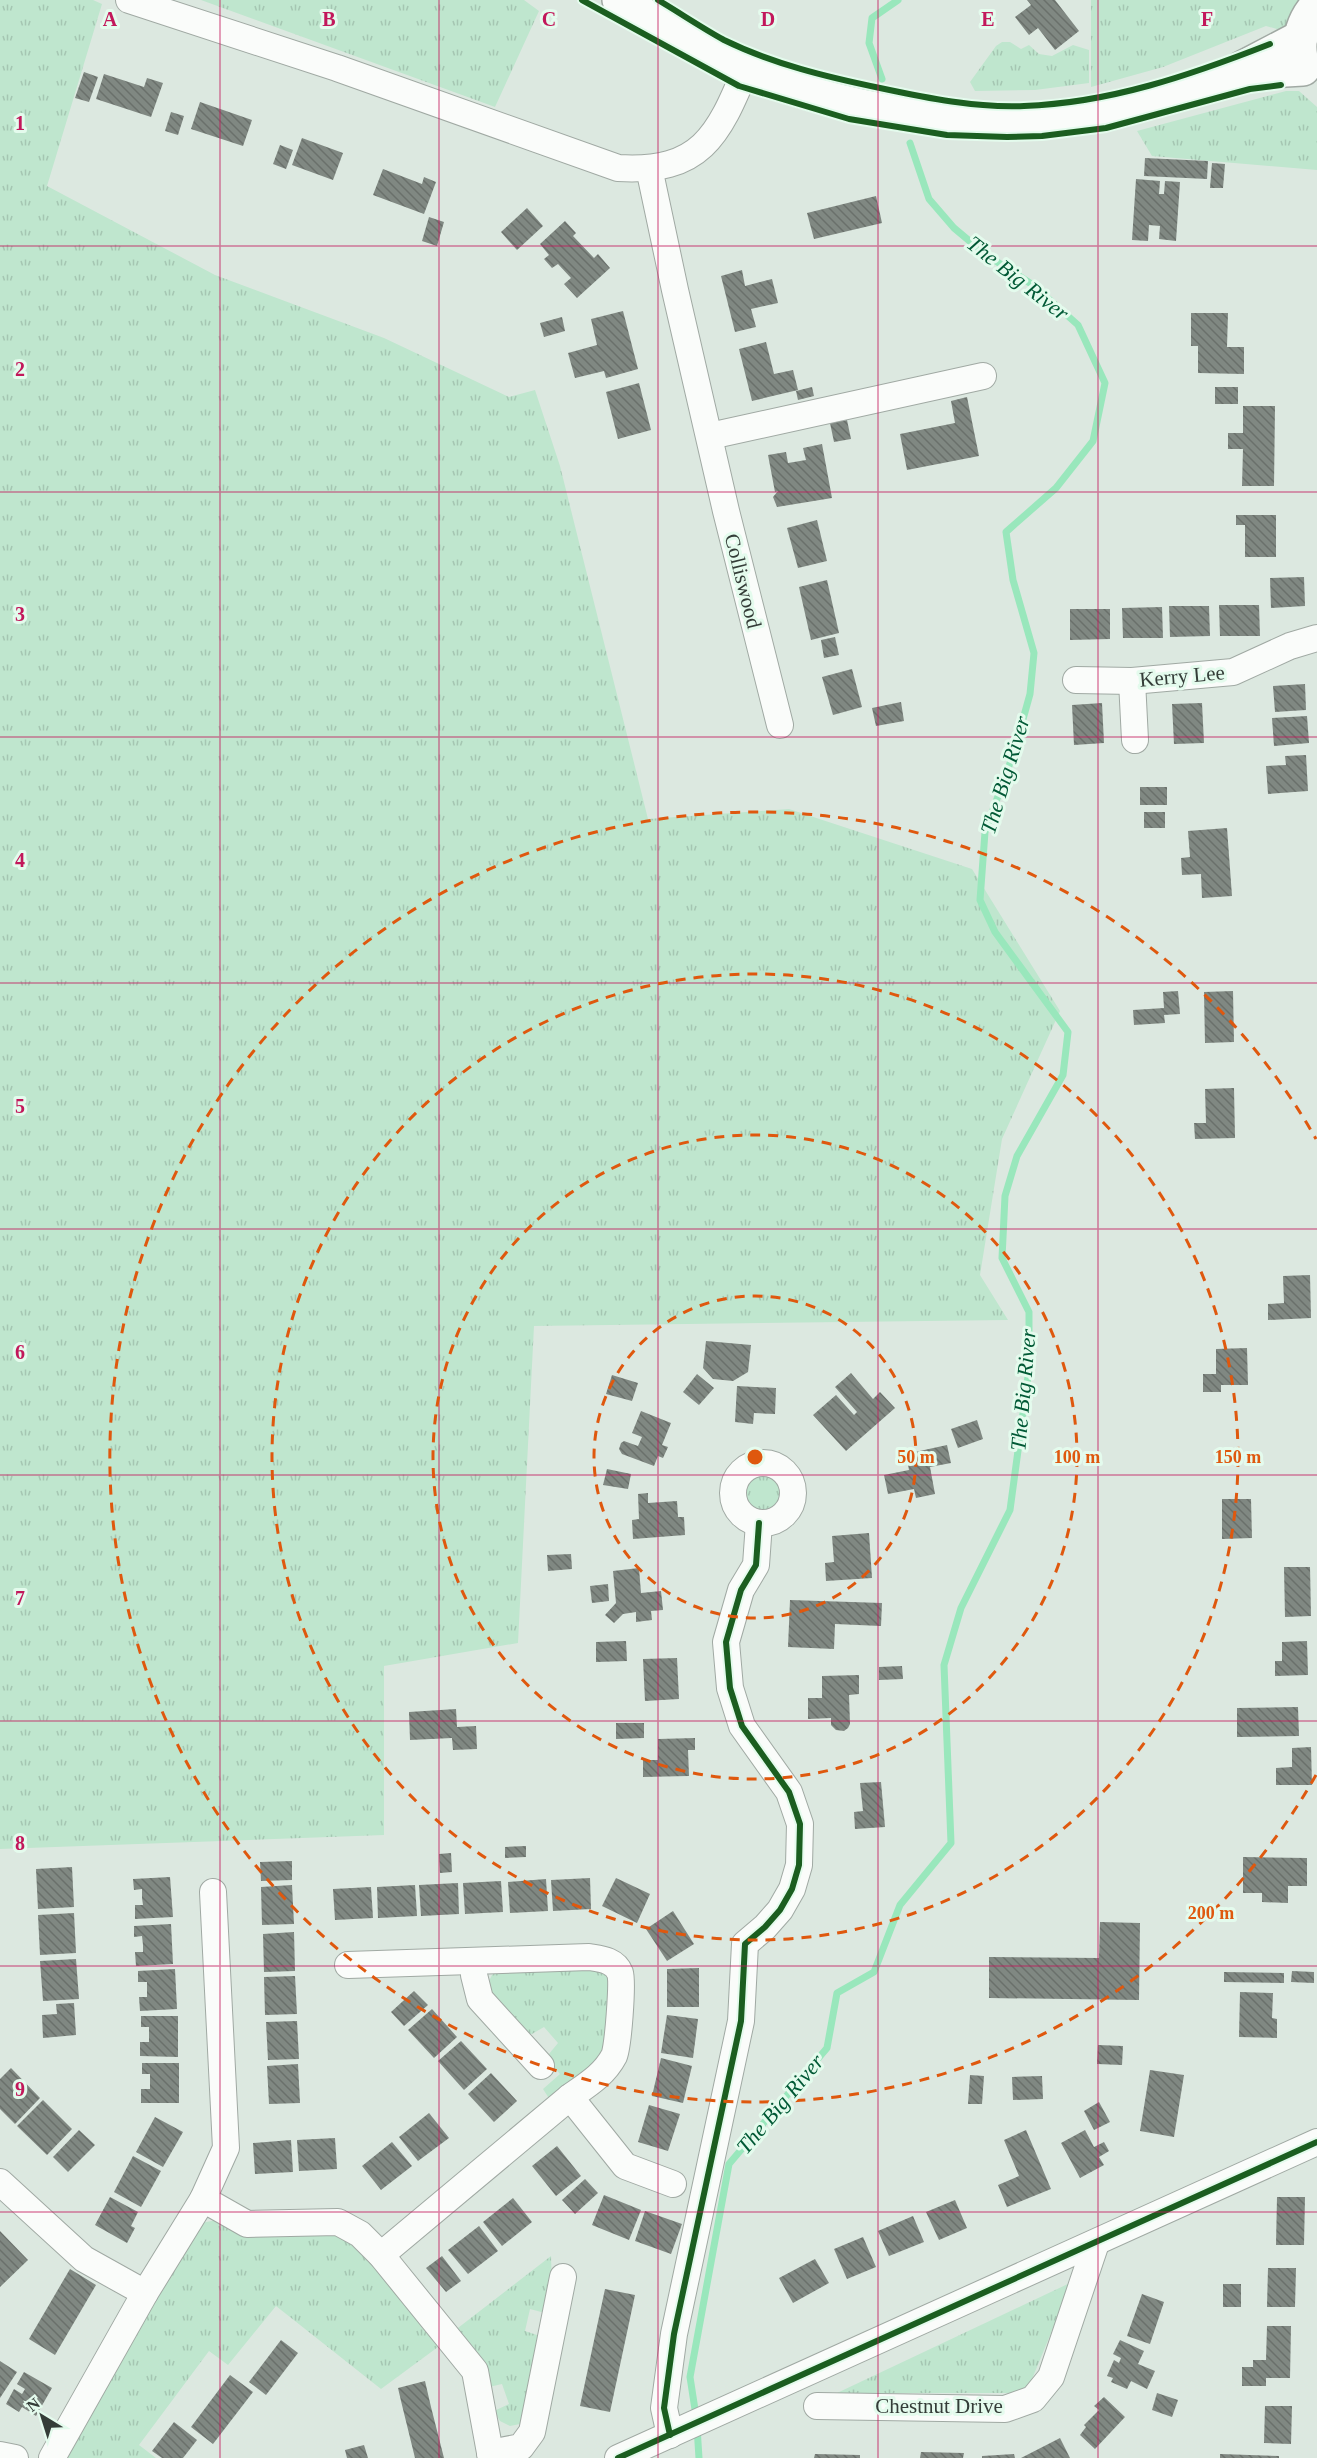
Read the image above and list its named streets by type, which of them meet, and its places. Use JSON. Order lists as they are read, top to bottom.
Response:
{
  "streets": {
    "street": ["Colliswood", "Kerry Lee", "Chestnut Drive"]
  },
  "water": ["The Big River"],
  "north": "top left",
  "grid": {
    "columns": [
      "A",
      "B",
      "C",
      "D",
      "E",
      "F"
    ],
    "rows": [
      "1",
      "2",
      "3",
      "4",
      "5",
      "6",
      "7",
      "8",
      "9"
    ]
  },
  "rings": [
    "50 m",
    "100 m",
    "150 m",
    "200 m"
  ]
}
